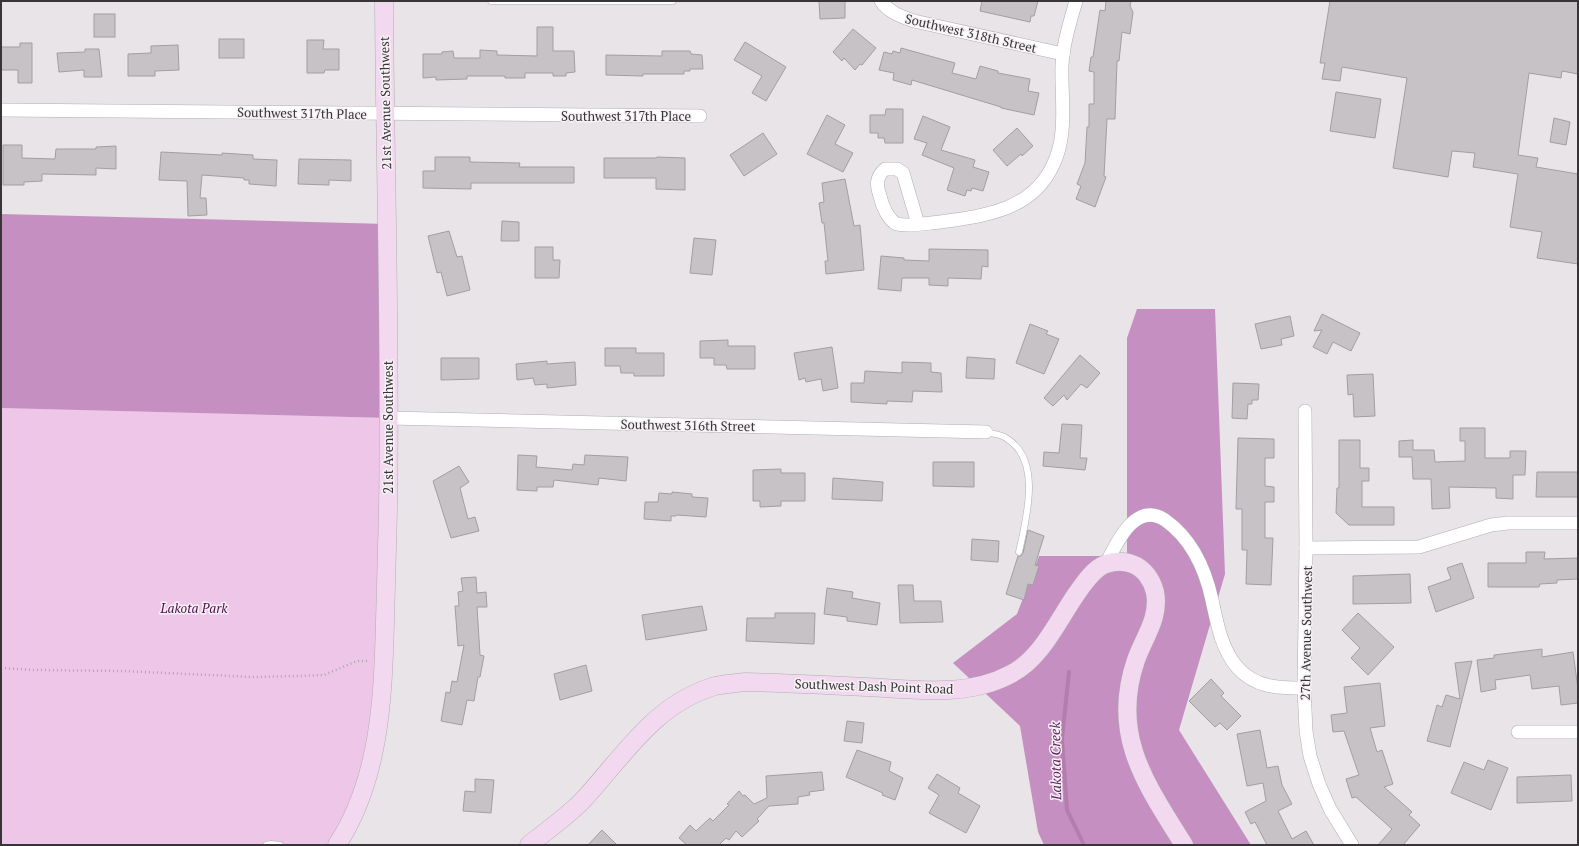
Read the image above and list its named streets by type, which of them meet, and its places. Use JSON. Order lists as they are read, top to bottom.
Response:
{
  "streets": {
    "main road": ["21st Avenue Southwest", "Southwest Dash Point Road"],
    "street": [
      "Southwest 318th Street",
      "Southwest 317th Place",
      "Southwest 316th Street",
      "27th Avenue Southwest"
    ]
  },
  "crossings": [
    ["21st Avenue Southwest", "Southwest 317th Place"],
    ["21st Avenue Southwest", "Southwest 316th Street"]
  ],
  "water": ["Lakota Creek"],
  "parks": ["Lakota Park"]
}
